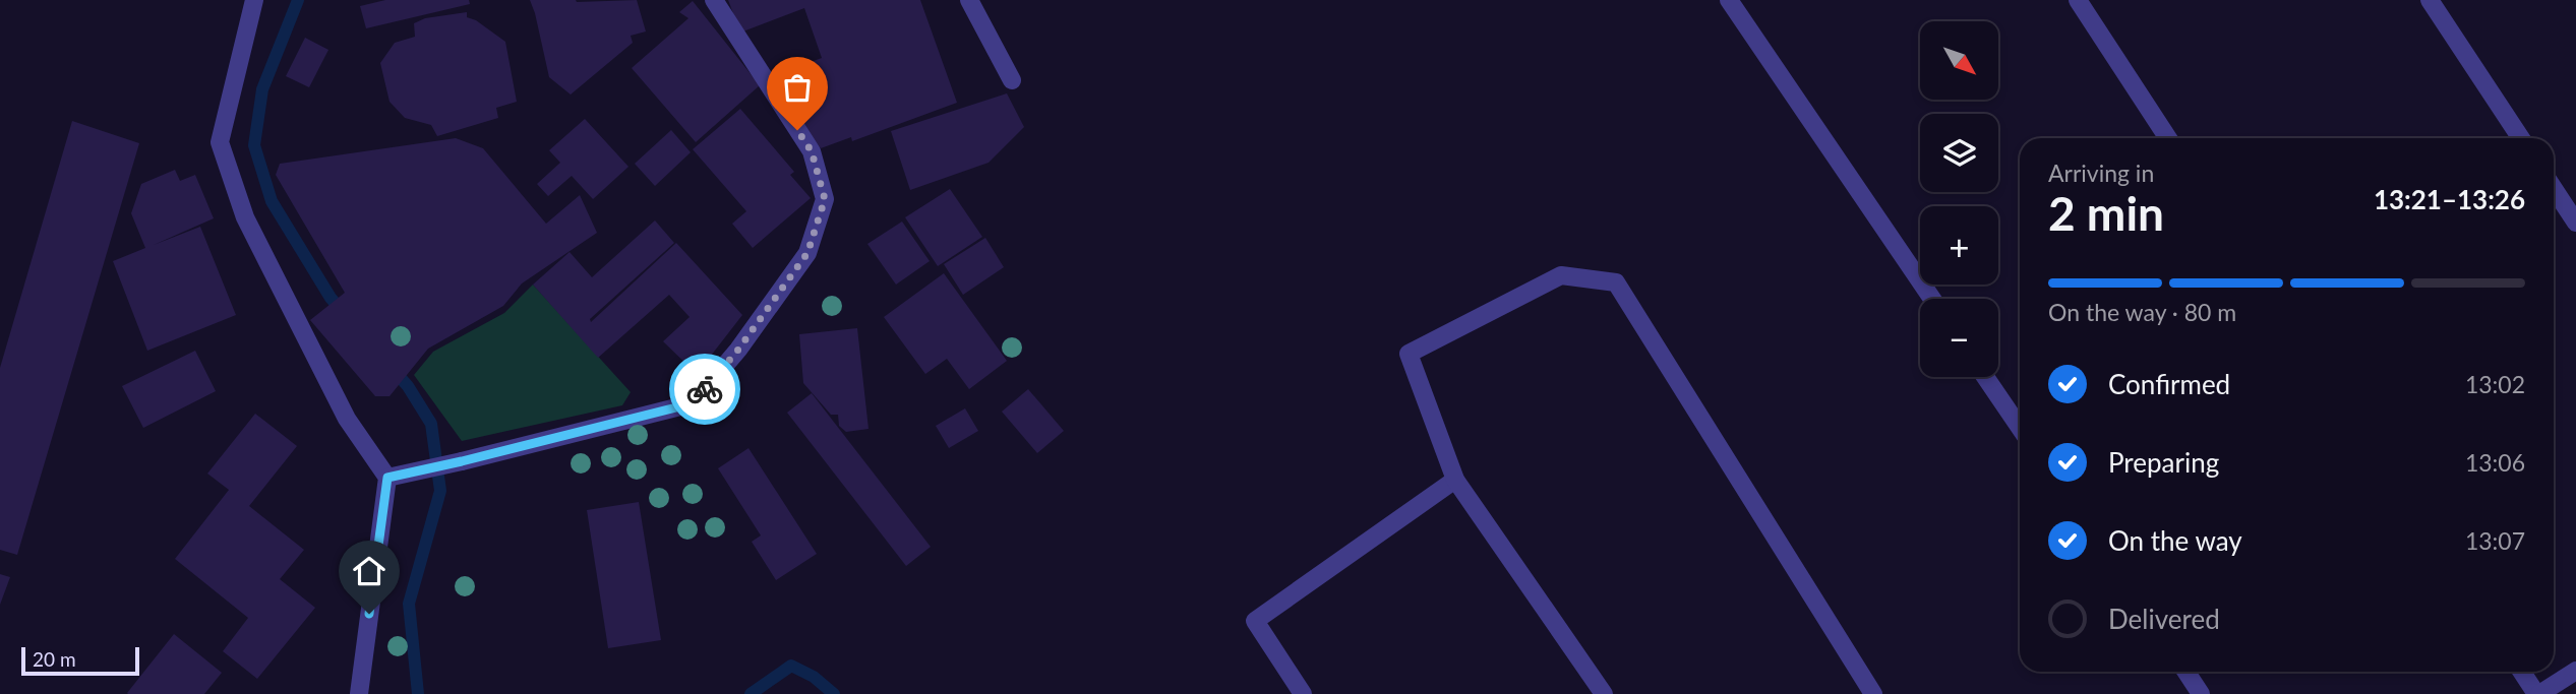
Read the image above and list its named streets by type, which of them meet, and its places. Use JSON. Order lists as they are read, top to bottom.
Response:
{
  "scale_bar": "20 m",
  "north": "bottom right",
  "page": {
    "map_buttons": ["+", "−"],
    "heading": ["2 min", "Arriving in", "13:21–13:26"],
    "bar": "On the way · 80 m",
    "list": [
      ["Confirmed", "13:02"],
      ["Preparing", "13:06"],
      ["On the way", "13:07"],
      "Delivered"
    ],
    "scale": "20 m"
  }
}
